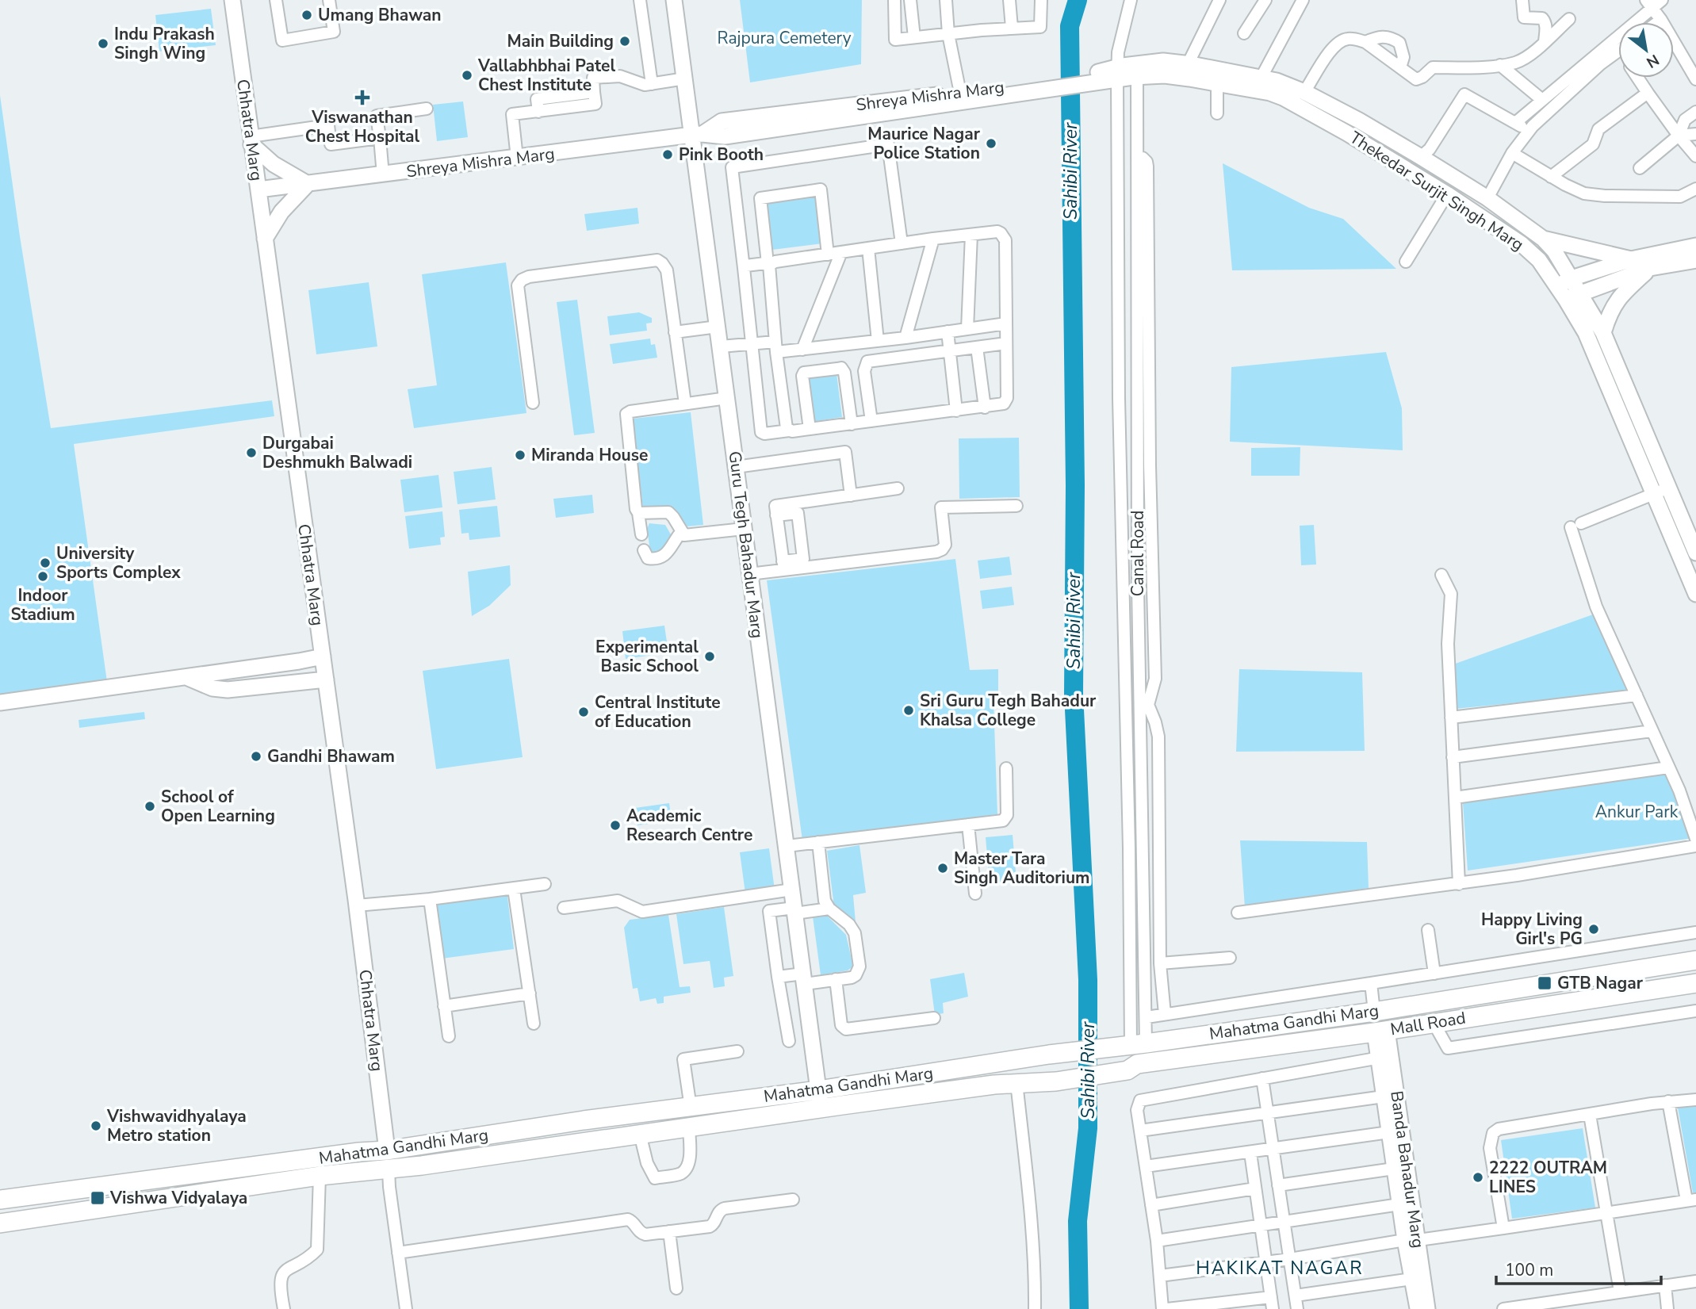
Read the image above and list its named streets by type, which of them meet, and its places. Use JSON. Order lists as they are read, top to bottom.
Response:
{
  "streets": {
    "main road": ["Mahatma Gandhi Marg", "Mall Road"],
    "street": [
      "Shreya Mishra Marg",
      "Chhatra Marg",
      "Thekedar Surjit Singh Marg",
      "Guru Tegh Bahadur Marg",
      "Canal Road",
      "Banda Bahadur Marg"
    ]
  },
  "crossings": [
    ["Shreya Mishra Marg", "Chhatra Marg"],
    ["Shreya Mishra Marg", "Thekedar Surjit Singh Marg"],
    ["Shreya Mishra Marg", "Guru Tegh Bahadur Marg"],
    ["Chhatra Marg", "Mahatma Gandhi Marg"],
    ["Thekedar Surjit Singh Marg", "Canal Road"],
    ["Guru Tegh Bahadur Marg", "Mahatma Gandhi Marg"],
    ["Canal Road", "Mahatma Gandhi Marg"],
    ["Mahatma Gandhi Marg", "Mall Road"],
    ["Mall Road", "Banda Bahadur Marg"]
  ],
  "districts": ["HAKIKAT NAGAR"],
  "water": ["Sahibi River"],
  "parks": ["Rajpura Cemetery", "Ankur Park"],
  "places": {
    "other": [
      "Umang Bhawan",
      "Main Building",
      "Indu Prakash Singh Wing",
      "Vallabhbhai Patel Chest Institute",
      "Maurice Nagar Police Station",
      "Pink Booth",
      "Durgabai Deshmukh Balwadi",
      "Miranda House",
      "University Sports Complex",
      "Indoor Stadium",
      "Experimental Basic School",
      "Sri Guru Tegh Bahadur Khalsa College",
      "Central Institute of Education",
      "Gandhi Bhawam",
      "School of Open Learning",
      "Academic Research Centre",
      "Master Tara Singh Auditorium",
      "Happy Living Girl's PG",
      "Vishwavidhyalaya Metro station",
      "2222 OUTRAM LINES"
    ],
    "health": ["Viswanathan Chest Hospital"],
    "transit": ["GTB Nagar", "Vishwa Vidyalaya"]
  },
  "scale_bar": "100 m",
  "north": "bottom right"
}
